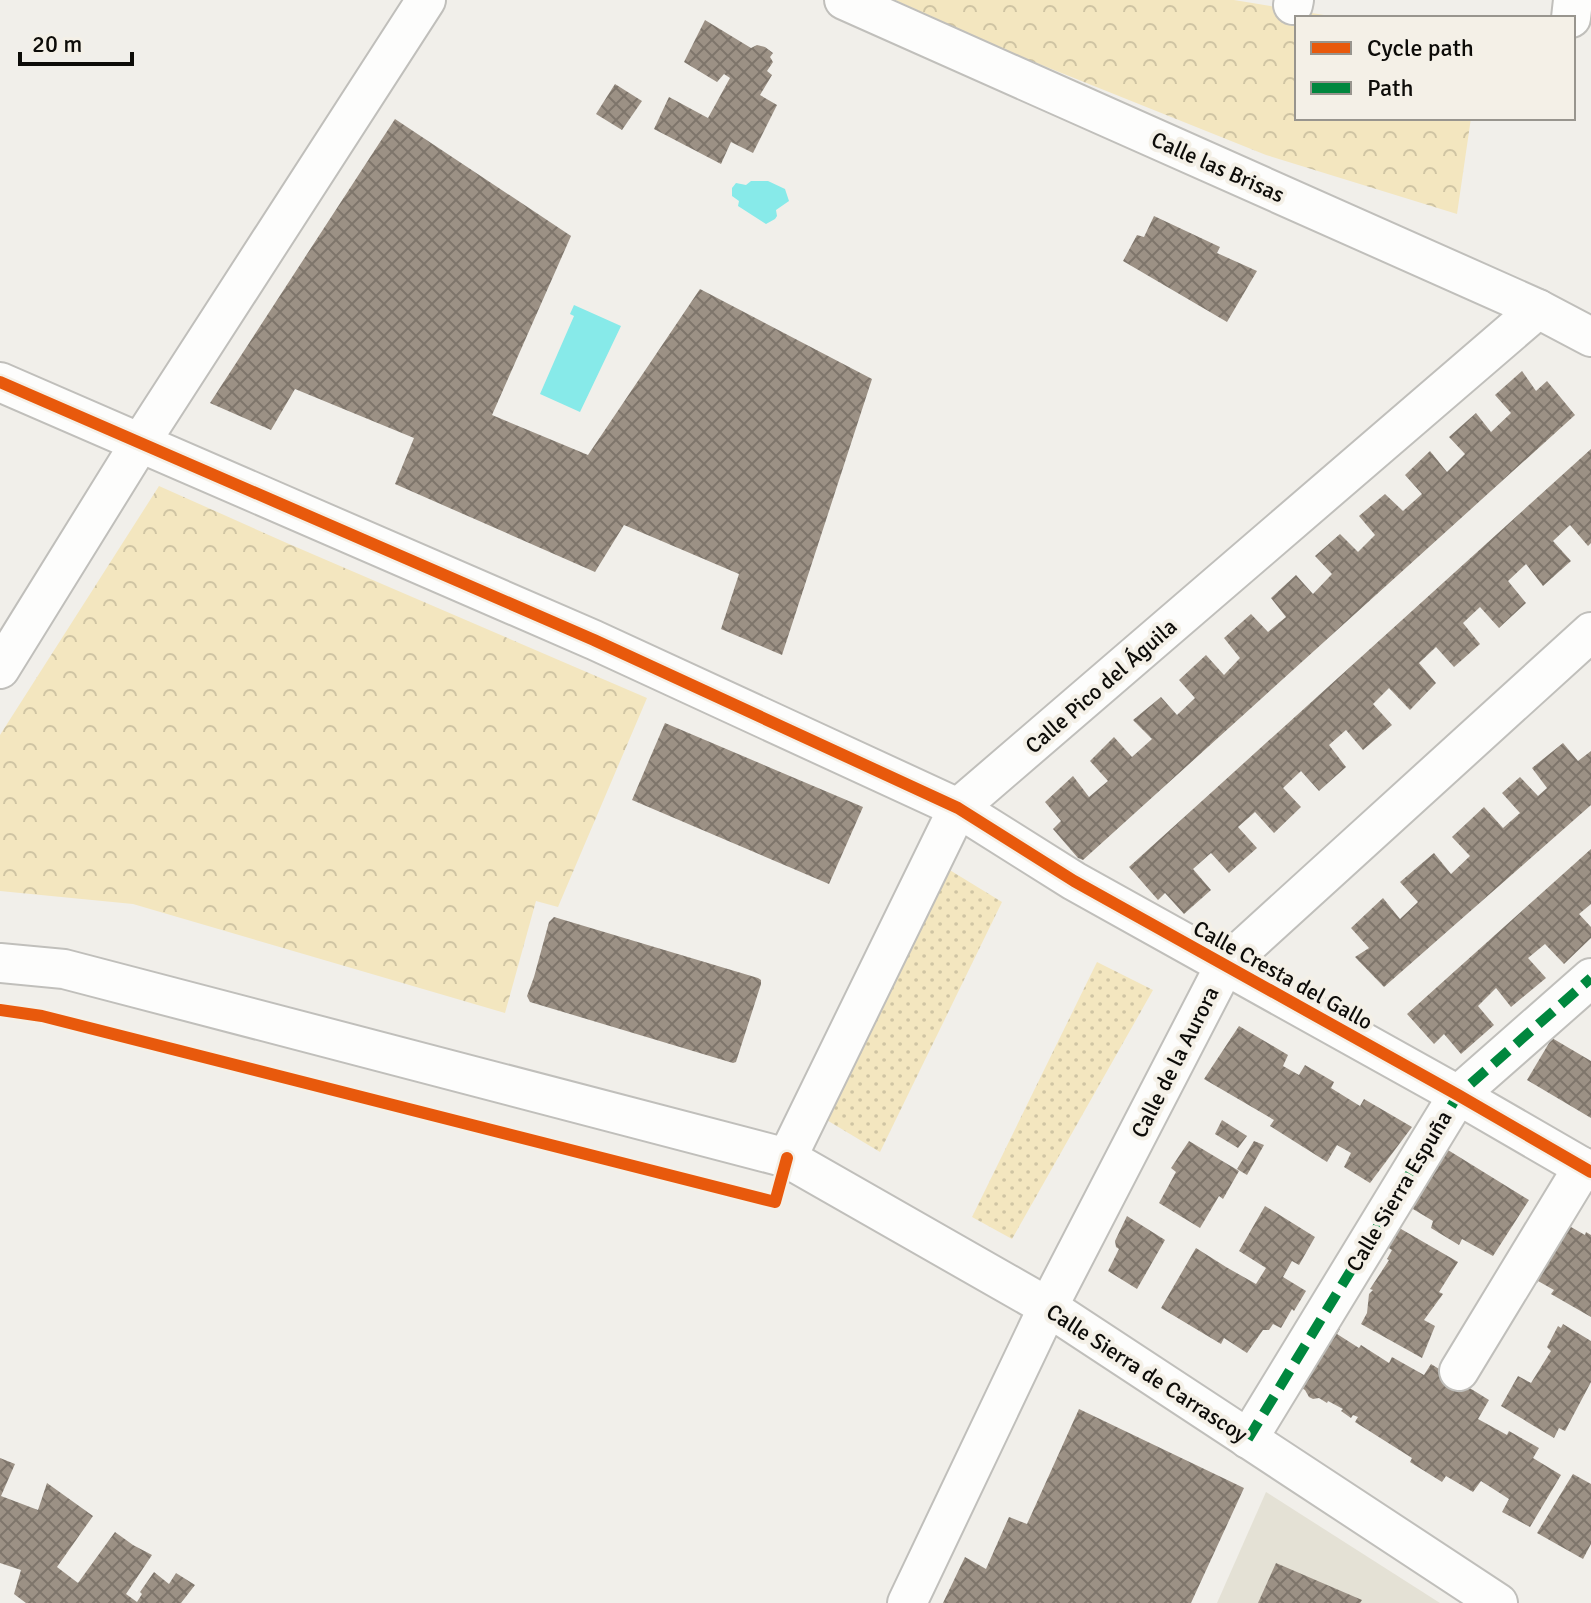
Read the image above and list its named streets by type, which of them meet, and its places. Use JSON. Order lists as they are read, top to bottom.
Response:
{
  "streets": {
    "street": [
      "Calle las Brisas",
      "Calle Pico del Águila",
      "Calle Cresta del Gallo",
      "Calle de la Aurora",
      "Calle Sierra Espuña",
      "Calle Sierra de Carrascoy"
    ]
  },
  "crossings": [
    ["Calle las Brisas", "Calle Pico del Águila"],
    ["Calle Pico del Águila", "Calle Cresta del Gallo"],
    ["Calle Pico del Águila", "Calle Sierra de Carrascoy"],
    ["Calle Cresta del Gallo", "Calle de la Aurora"],
    ["Calle Cresta del Gallo", "Calle Sierra Espuña"],
    ["Calle de la Aurora", "Calle Sierra de Carrascoy"],
    ["Calle Sierra Espuña", "Calle Sierra de Carrascoy"]
  ],
  "legend": ["Cycle path", "Path"],
  "scale_bar": "20 m"
}
